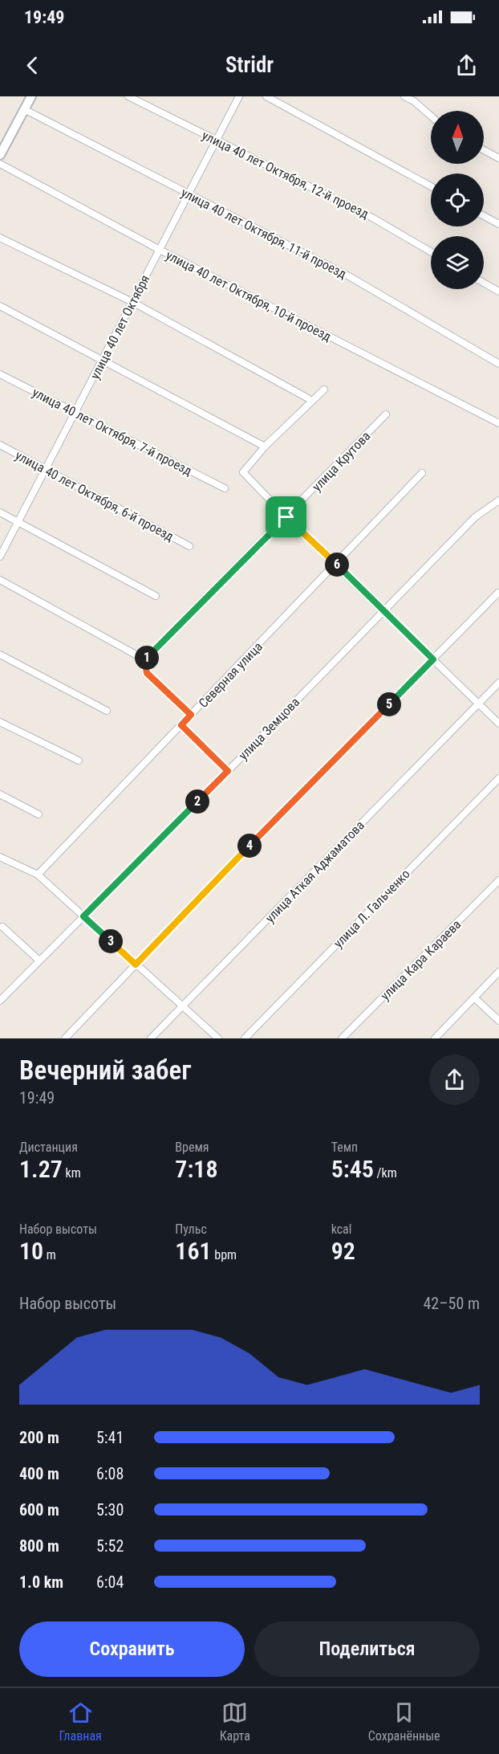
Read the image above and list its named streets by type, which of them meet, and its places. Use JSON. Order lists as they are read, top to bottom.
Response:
{
  "streets": {
    "street": [
      "улица 40 лет Октября, 12-й проезд",
      "улица 40 лет Октября, 11-й проезд",
      "улица 40 лет Октября, 10-й проезд",
      "улица 40 лет Октября",
      "улица 40 лет Октября, 7-й проезд",
      "улица Крутова",
      "улица 40 лет Октября, 6-й проезд",
      "Северная улица",
      "улица Земцова",
      "улица Аткая Аджаматова",
      "улица Л. Гальченко",
      "улица Кара Караева"
    ]
  },
  "crossings": [
    ["улица 40 лет Октября, 12-й проезд", "улица 40 лет Октября"],
    ["улица 40 лет Октября, 11-й проезд", "улица 40 лет Октября"],
    ["улица 40 лет Октября, 10-й проезд", "улица 40 лет Октября"],
    ["улица 40 лет Октября", "улица 40 лет Октября, 7-й проезд"],
    ["улица 40 лет Октября", "улица 40 лет Октября, 6-й проезд"]
  ],
  "north": "top",
  "page": {
    "status": "19:49",
    "header": "Stridr",
    "pins": [
      "6",
      "1",
      "5",
      "2",
      "4",
      "3"
    ],
    "heading": ["Вечерний забег", "19:49"],
    "stats": [
      ["Дистанция", "1.27 km"],
      ["Время", "7:18"],
      ["Темп", "5:45 /km"],
      ["Набор высоты", "10 m"],
      ["Пульс", "161 bpm"],
      ["kcal", "92"]
    ],
    "chart": ["Набор высоты", "42–50 m"],
    "list": [
      {
        "name": "200 m",
        "note": "5:41"
      },
      {
        "name": "400 m",
        "note": "6:08"
      },
      {
        "name": "600 m",
        "note": "5:30"
      },
      {
        "name": "800 m",
        "note": "5:52"
      },
      {
        "name": "1.0 km",
        "note": "6:04"
      }
    ],
    "buttons": ["Сохранить", "Поделиться"],
    "tabs": ["Главная", "Карта", "Сохранённые"]
  }
}
